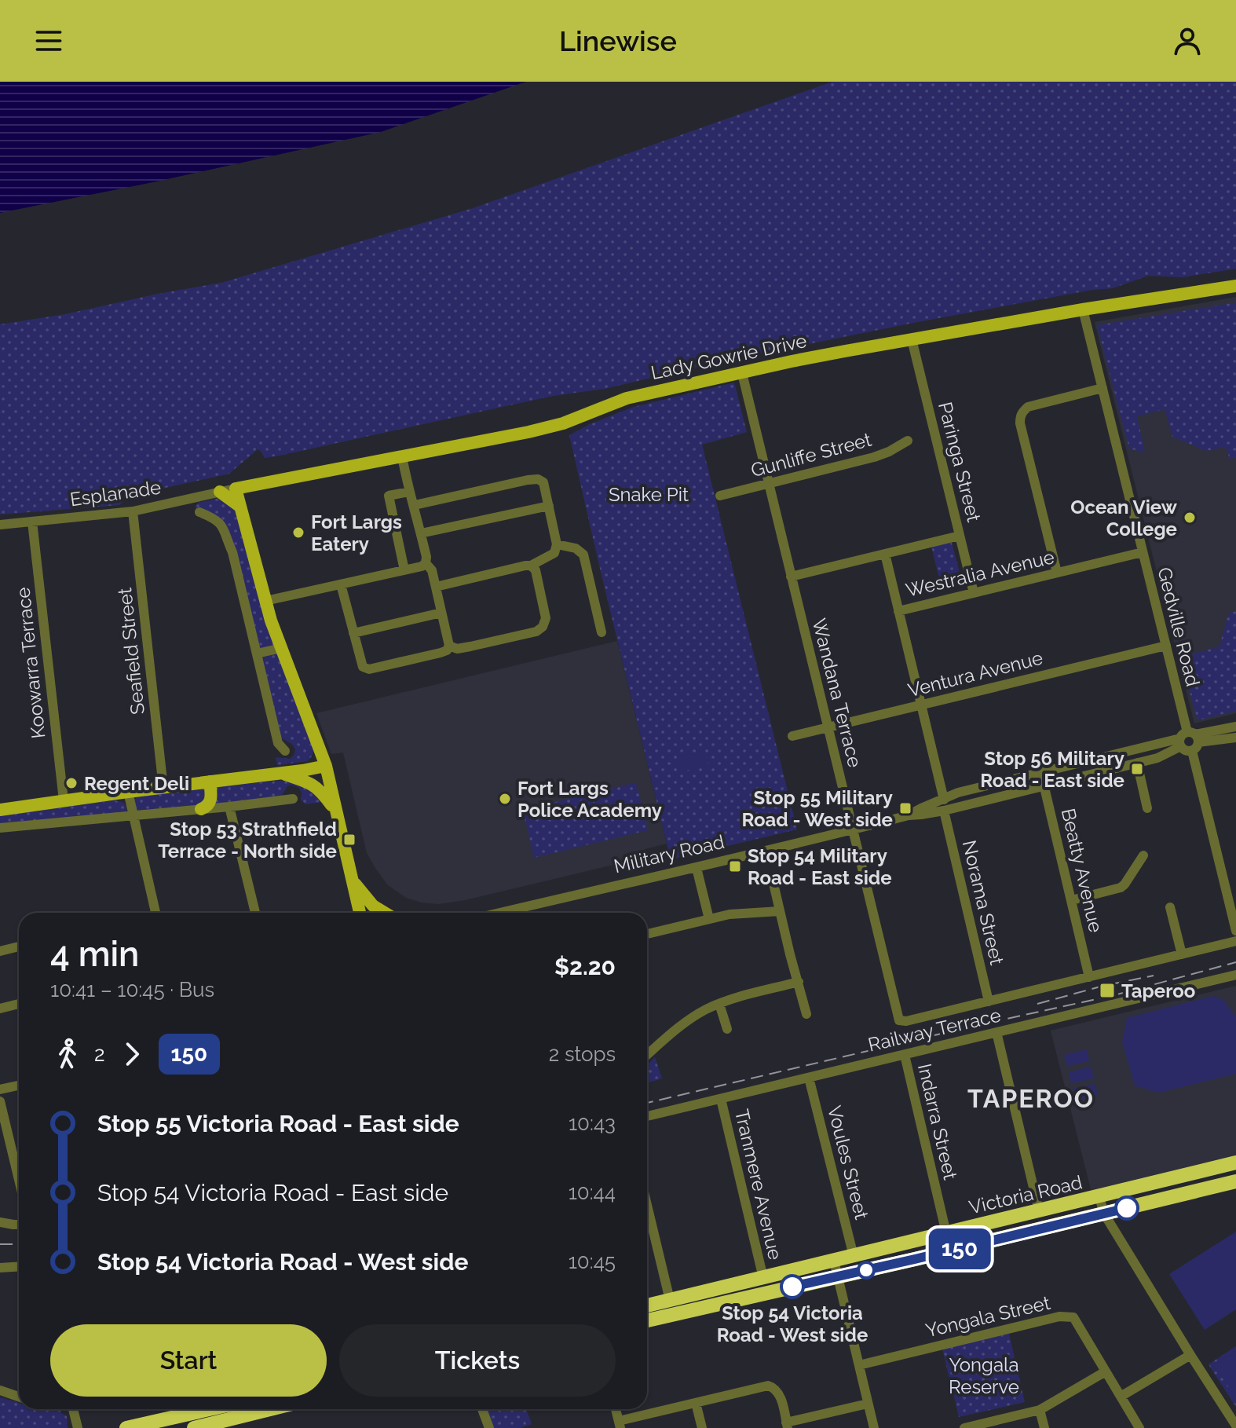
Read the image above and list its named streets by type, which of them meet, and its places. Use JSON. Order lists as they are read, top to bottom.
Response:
{
  "streets": {
    "highway": ["Victoria Road"],
    "main road": ["Lady Gowrie Drive"],
    "street": [
      "Gunliffe Street",
      "Paringa Street",
      "Esplanade",
      "Westralia Avenue",
      "Gedville Road",
      "Seafield Street",
      "Koowarra Terrace",
      "Ventura Avenue",
      "Wandana Terrace",
      "Military Road",
      "Beatty Avenue",
      "Norama Street",
      "Railway Terrace",
      "Indarra Street",
      "Voules Street",
      "Tranmere Avenue",
      "Yongala Street"
    ]
  },
  "crossings": [
    ["Lady Gowrie Drive", "Paringa Street"],
    ["Lady Gowrie Drive", "Esplanade"],
    ["Lady Gowrie Drive", "Gedville Road"],
    ["Lady Gowrie Drive", "Wandana Terrace"],
    ["Gunliffe Street", "Wandana Terrace"],
    ["Paringa Street", "Westralia Avenue"],
    ["Esplanade", "Seafield Street"],
    ["Esplanade", "Koowarra Terrace"],
    ["Westralia Avenue", "Gedville Road"],
    ["Gedville Road", "Ventura Avenue"],
    ["Gedville Road", "Military Road"],
    ["Ventura Avenue", "Wandana Terrace"],
    ["Wandana Terrace", "Military Road"],
    ["Wandana Terrace", "Railway Terrace"],
    ["Military Road", "Beatty Avenue"],
    ["Military Road", "Norama Street"],
    ["Beatty Avenue", "Railway Terrace"],
    ["Norama Street", "Railway Terrace"],
    ["Railway Terrace", "Indarra Street"],
    ["Railway Terrace", "Voules Street"],
    ["Railway Terrace", "Tranmere Avenue"],
    ["Indarra Street", "Victoria Road"],
    ["Voules Street", "Victoria Road"],
    ["Tranmere Avenue", "Victoria Road"]
  ],
  "districts": ["TAPEROO"],
  "parks": ["Snake Pit", "Yongala Reserve"],
  "places": {
    "other": [
      "Ocean View College",
      "Fort Largs Eatery",
      "Regent Deli",
      "Fort Largs Police Academy",
      "Stop 54 Victoria Road - West side"
    ],
    "transit": [
      "Stop 56 Military Road - East side",
      "Stop 55 Military Road - West side",
      "Stop 53 Strathfield Terrace - North side",
      "Stop 54 Military Road - East side",
      "Taperoo"
    ]
  },
  "lines": ["bus line 150"],
  "page": {
    "header": "Linewise",
    "on_map": "150",
    "heading": ["4 min", "10:41 – 10:45 · Bus", "$2.20"],
    "legs": ["2", "150", "2 stops"],
    "list": [
      {
        "name": "Stop 55 Victoria Road - East side",
        "value": "10:43"
      },
      {
        "name": "Stop 54 Victoria Road - East side",
        "value": "10:44"
      },
      {
        "name": "Stop 54 Victoria Road - West side",
        "value": "10:45"
      }
    ],
    "buttons": ["Start", "Tickets"]
  }
}
